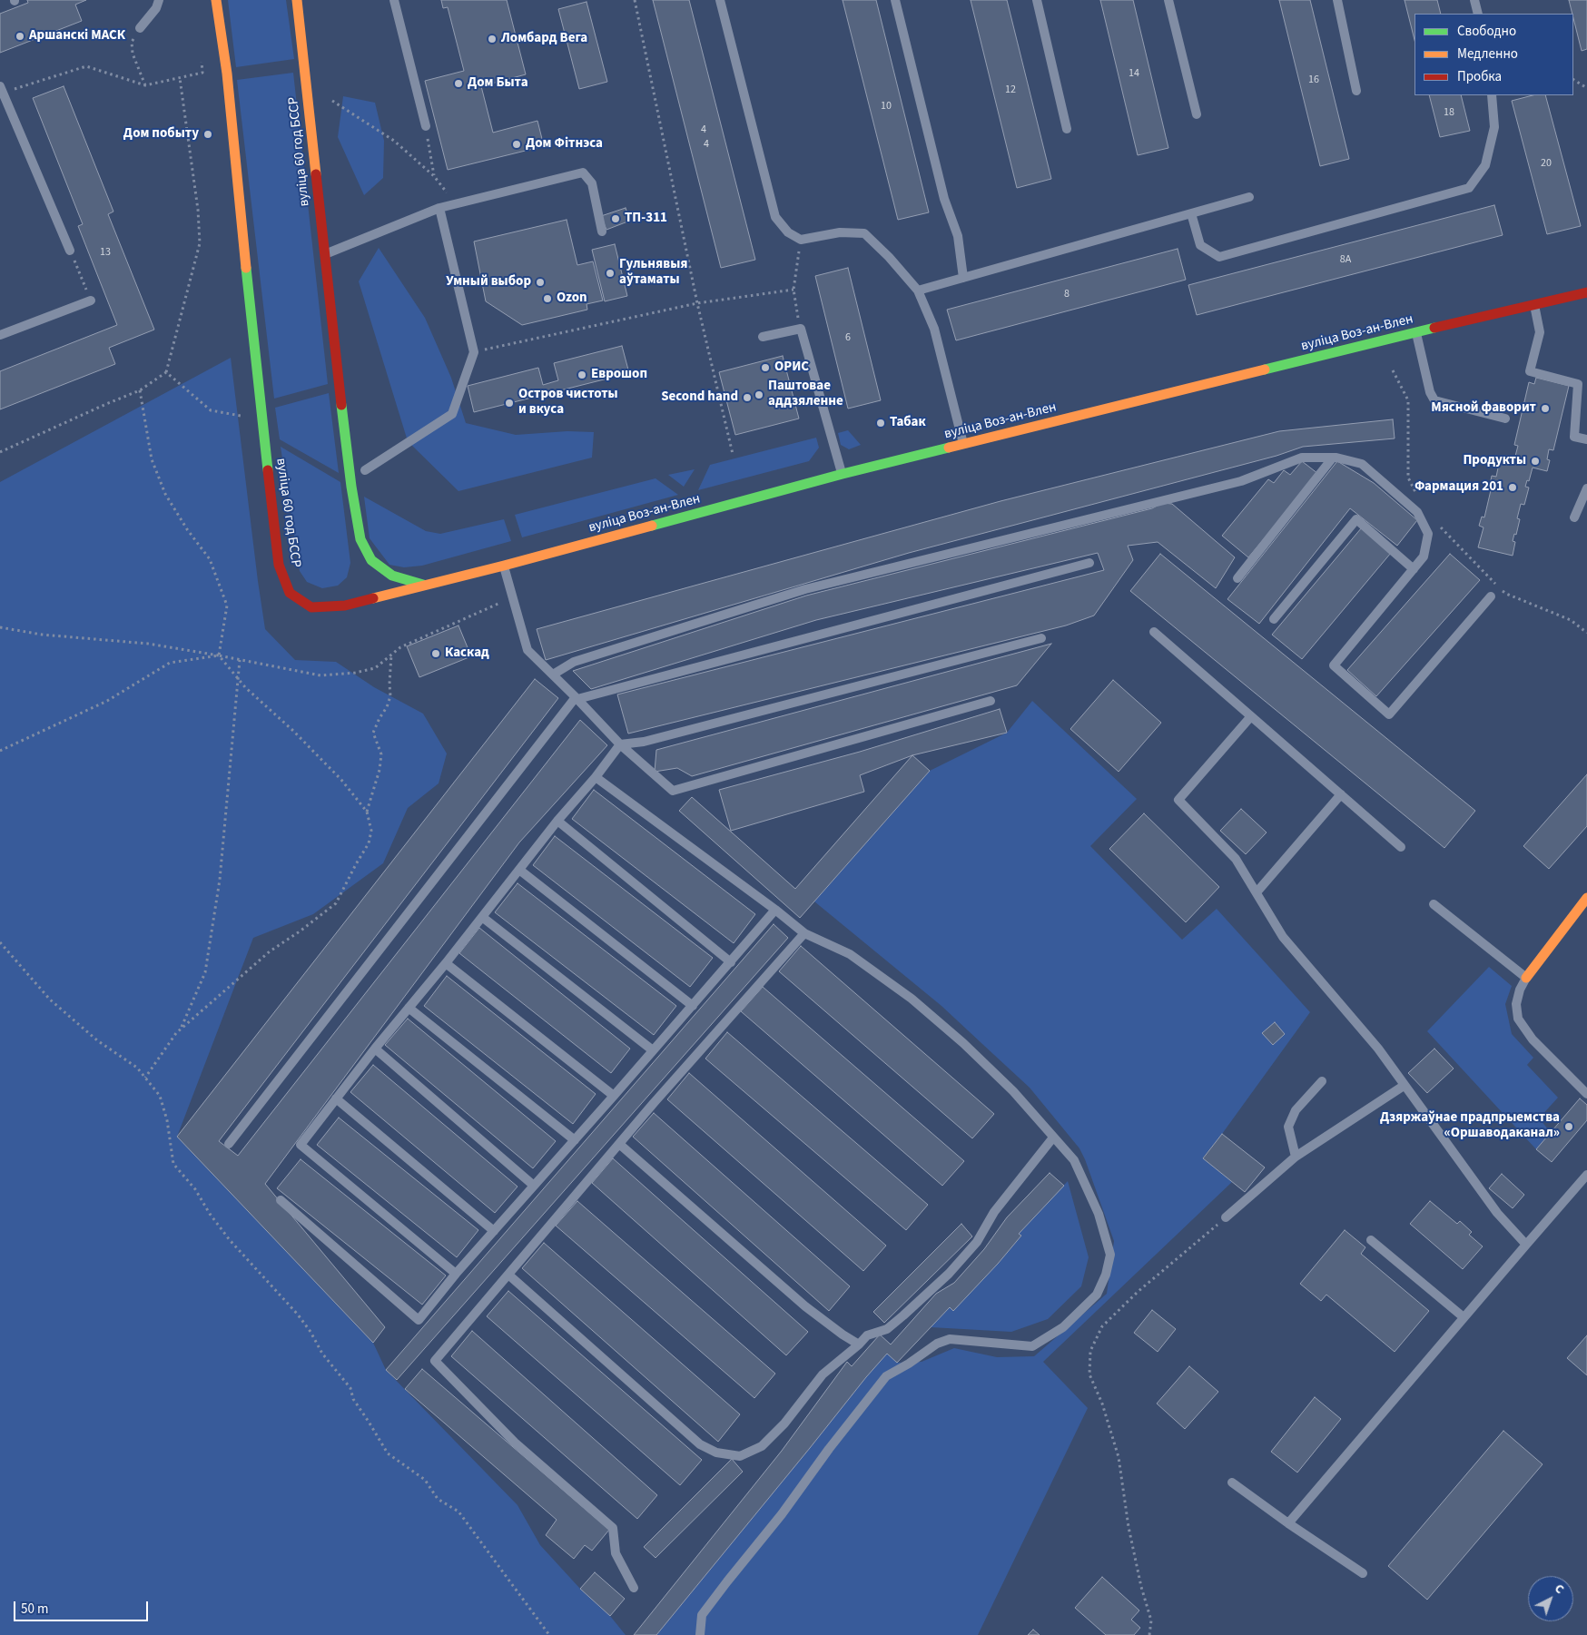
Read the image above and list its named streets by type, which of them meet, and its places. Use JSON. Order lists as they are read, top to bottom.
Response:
{
  "streets": {
    "main road": ["вуліца 60 год БССР", "вуліца Воз-ан-Влен"]
  },
  "crossings": [
    ["вуліца 60 год БССР", "вуліца Воз-ан-Влен"]
  ],
  "places": [
    "Аршанскі МАСК",
    "Ломбард Вега",
    "Дом Быта",
    "Дом побыту",
    "Дом Фітнэса",
    "ТП-311",
    "Гульнявыя аўтаматы",
    "Умный выбор",
    "Ozon",
    "ОРИС",
    "Еврошоп",
    "Паштовае аддзяленне",
    "Second hand",
    "Остров чистоты и вкуса",
    "Мясной фаворит",
    "Табак",
    "Продукты",
    "Фармация 201",
    "Каскад",
    "Дзяржаўнае прадпрыемства «Оршаводаканал»"
  ],
  "house_numbers": [
    "14",
    "16",
    "12",
    "10",
    "18",
    "4",
    "4",
    "20",
    "13",
    "8А",
    "8",
    "6"
  ],
  "legend": ["Свободно", "Медленно", "Пробка"],
  "scale_bar": "50 m",
  "north": "top right"
}
